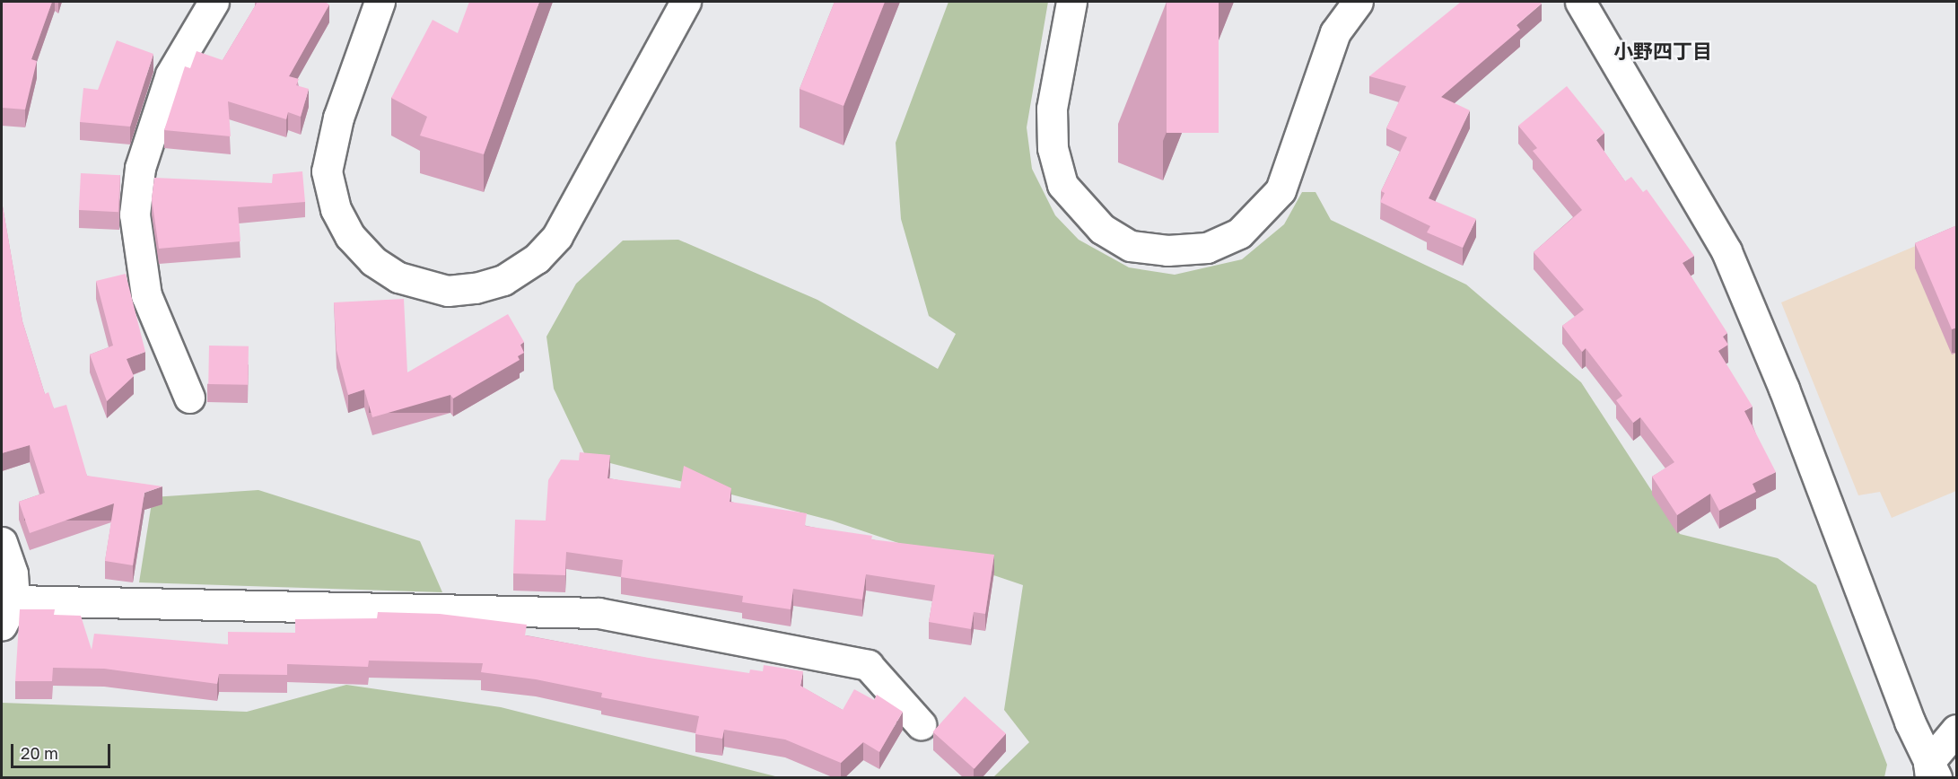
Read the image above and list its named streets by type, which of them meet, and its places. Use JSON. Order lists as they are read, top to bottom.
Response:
{
  "districts": ["小野四丁目"],
  "scale_bar": "20 m"
}
